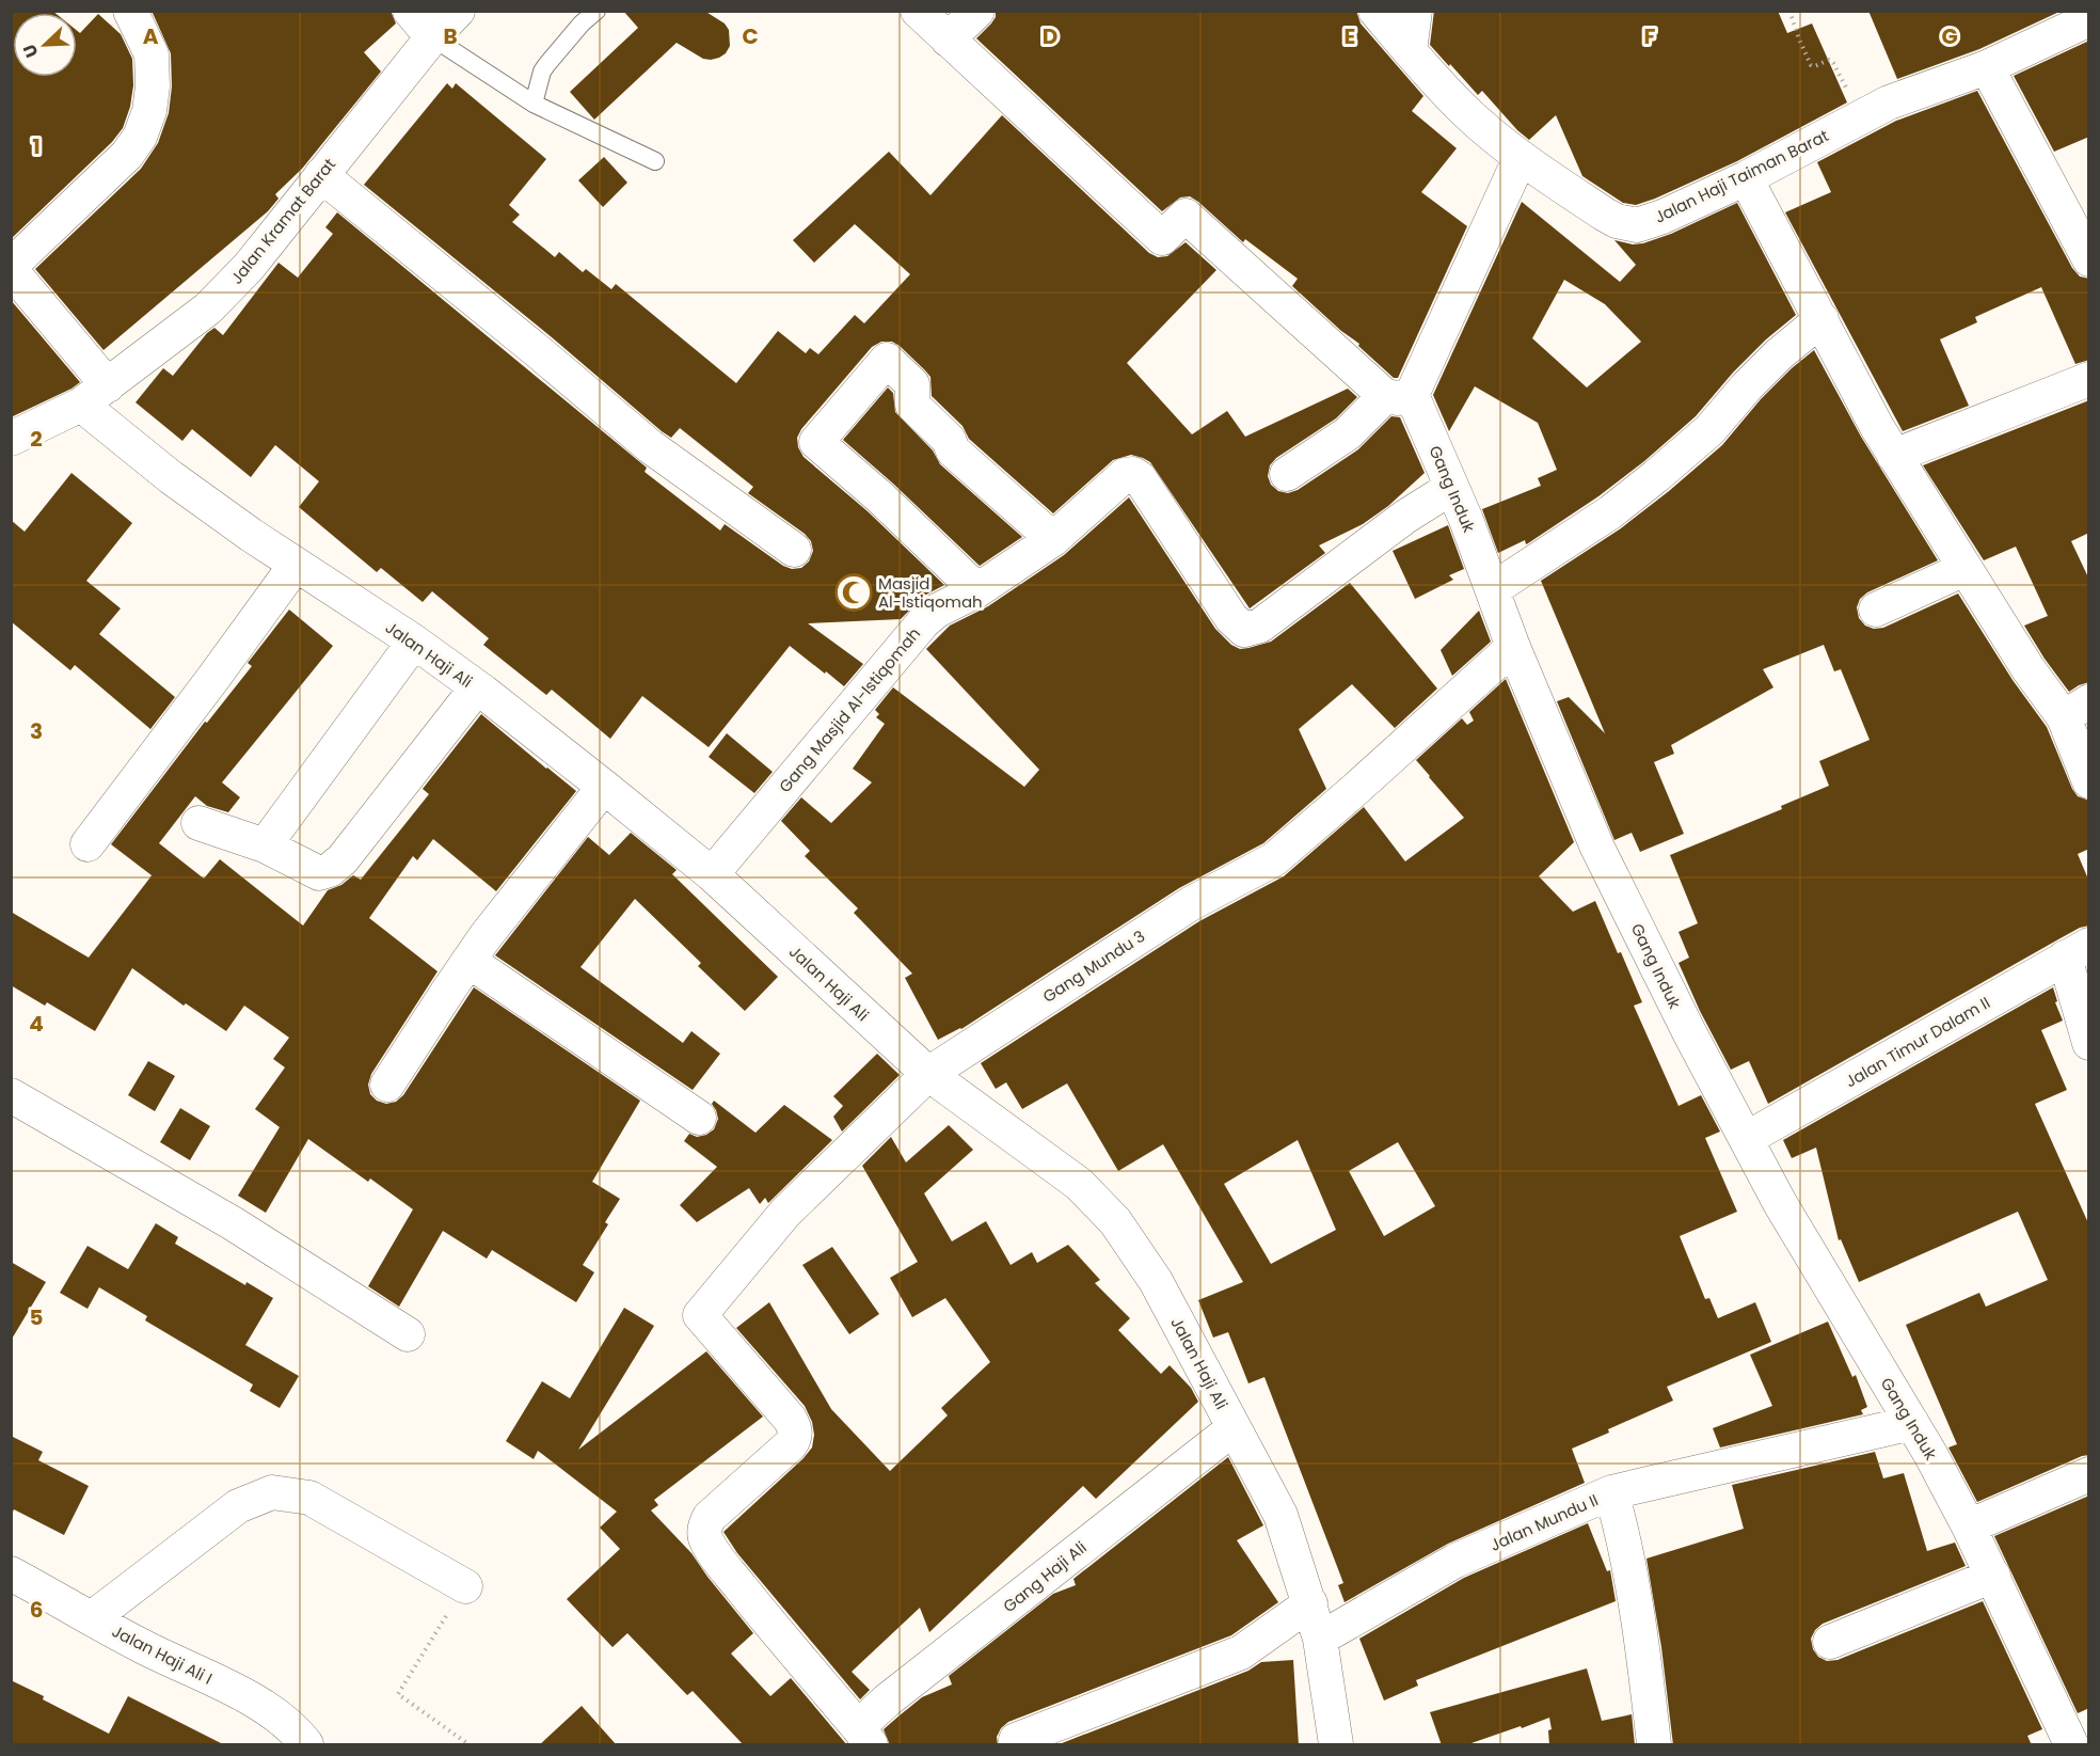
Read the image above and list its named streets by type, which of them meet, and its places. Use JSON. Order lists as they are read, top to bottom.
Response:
{
  "streets": {
    "street": [
      "Jalan Haji Taiman Barat",
      "Jalan Kramat Barat",
      "Gang Induk",
      "Jalan Haji Ali",
      "Gang Masjid Al-Istiqomah",
      "Gang Mundu 3",
      "Jalan Timur Dalam II",
      "Jalan Mundu II",
      "Gang Haji Ali",
      "Jalan Haji Ali I"
    ]
  },
  "crossings": [
    ["Jalan Kramat Barat", "Jalan Haji Ali"],
    ["Gang Induk", "Gang Masjid Al-Istiqomah"],
    ["Gang Induk", "Gang Mundu 3"],
    ["Gang Induk", "Jalan Timur Dalam II"],
    ["Jalan Haji Ali", "Gang Masjid Al-Istiqomah"],
    ["Jalan Haji Ali", "Gang Mundu 3"],
    ["Jalan Haji Ali", "Jalan Mundu II"],
    ["Jalan Haji Ali", "Gang Haji Ali"],
    ["Gang Mundu 3", "Gang Haji Ali"]
  ],
  "places": {
    "mosque": ["Masjid Al-Istiqomah"]
  },
  "north": "bottom left",
  "grid": {
    "columns": [
      "A",
      "B",
      "C",
      "D",
      "E",
      "F",
      "G"
    ],
    "rows": [
      "1",
      "2",
      "3",
      "4",
      "5",
      "6"
    ]
  }
}
